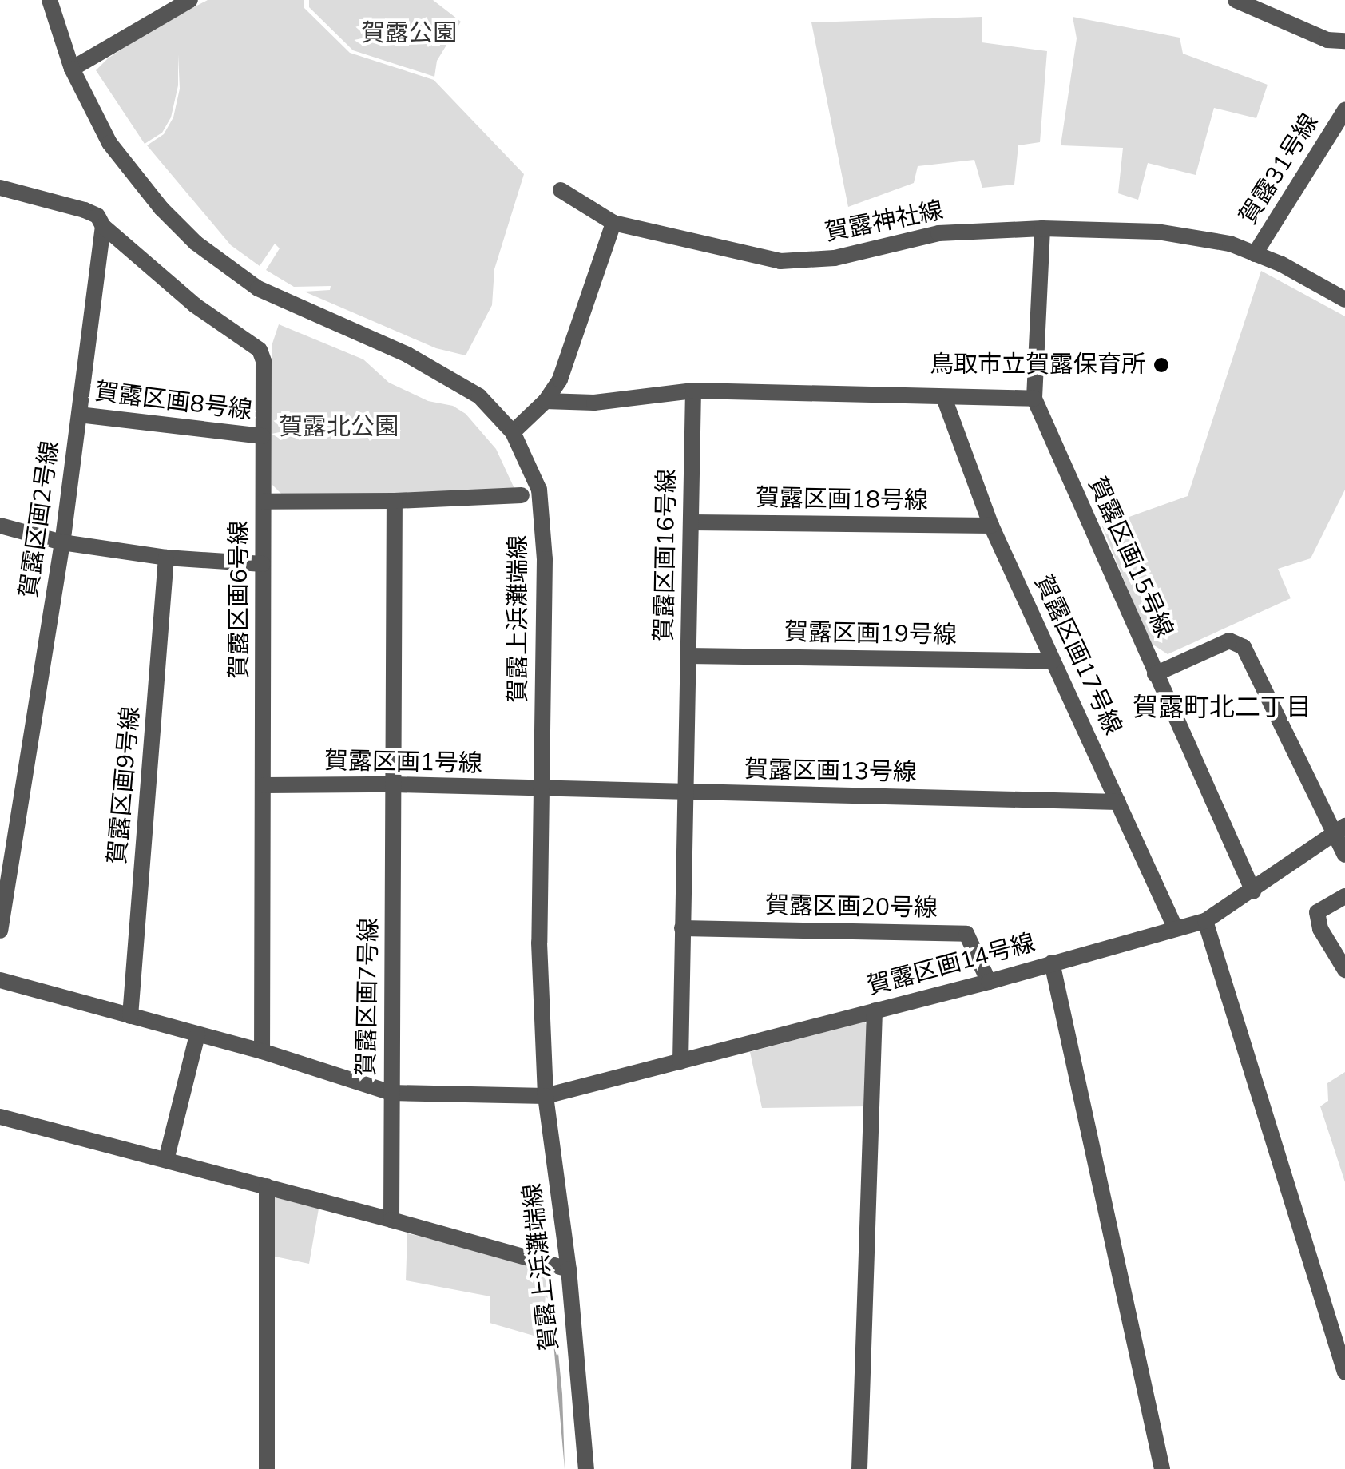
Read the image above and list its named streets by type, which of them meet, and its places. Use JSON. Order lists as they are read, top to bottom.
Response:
{
  "streets": {
    "street": [
      "賀露31号線",
      "賀露神社線",
      "賀露区画8号線",
      "賀露区画18号線",
      "賀露区画2号線",
      "賀露区画16号線",
      "賀露区画15号線",
      "賀露区画6号線",
      "賀露上浜灘端線",
      "賀露区画19号線",
      "賀露区画17号線",
      "賀露区画1号線",
      "賀露区画13号線",
      "賀露区画9号線",
      "賀露区画20号線",
      "賀露区画14号線",
      "賀露区画7号線"
    ]
  },
  "crossings": [
    ["賀露31号線", "賀露神社線"],
    ["賀露神社線", "賀露区画15号線"],
    ["賀露区画8号線", "賀露区画2号線"],
    ["賀露区画8号線", "賀露区画6号線"],
    ["賀露区画18号線", "賀露区画16号線"],
    ["賀露区画18号線", "賀露区画17号線"],
    ["賀露区画2号線", "賀露区画6号線"],
    ["賀露区画16号線", "賀露区画19号線"],
    ["賀露区画16号線", "賀露区画13号線"],
    ["賀露区画16号線", "賀露区画20号線"],
    ["賀露区画16号線", "賀露区画14号線"],
    ["賀露区画15号線", "賀露区画14号線"],
    ["賀露区画6号線", "賀露区画1号線"],
    ["賀露上浜灘端線", "賀露区画1号線"],
    ["賀露上浜灘端線", "賀露区画13号線"],
    ["賀露上浜灘端線", "賀露区画14号線"],
    ["賀露区画19号線", "賀露区画17号線"],
    ["賀露区画17号線", "賀露区画13号線"],
    ["賀露区画17号線", "賀露区画14号線"],
    ["賀露区画1号線", "賀露区画13号線"],
    ["賀露区画1号線", "賀露区画7号線"],
    ["賀露区画20号線", "賀露区画14号線"]
  ],
  "districts": ["賀露町北二丁目"],
  "parks": ["賀露公園", "賀露北公園"],
  "places": ["鳥取市立賀露保育所"]
}
